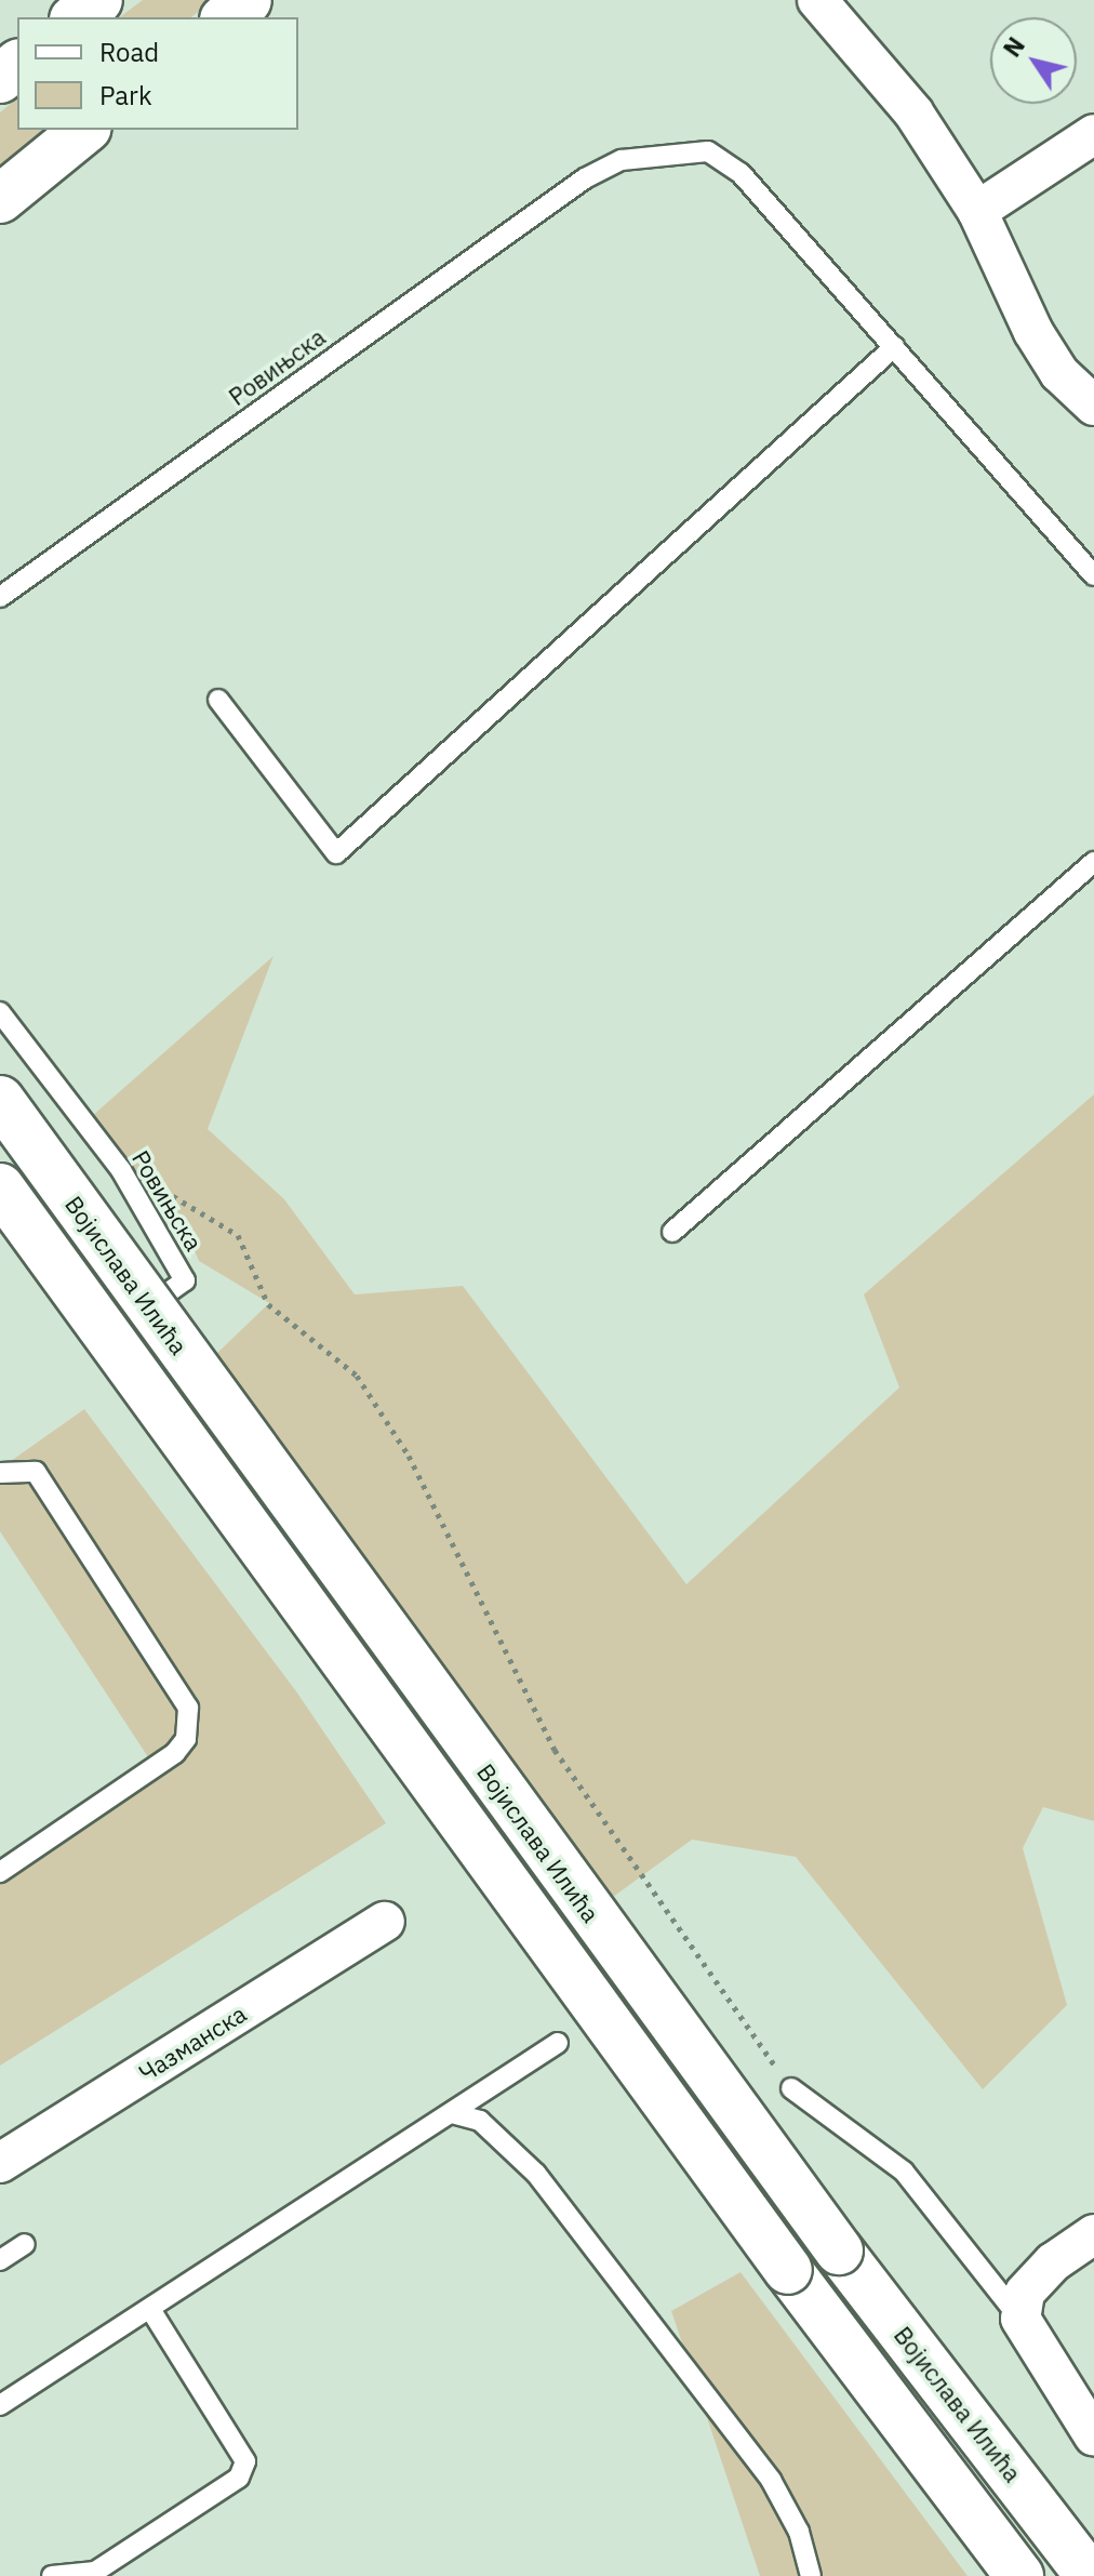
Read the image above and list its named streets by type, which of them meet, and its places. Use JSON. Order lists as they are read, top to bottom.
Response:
{
  "streets": {
    "main road": ["Војислава Илића"],
    "street": ["Чазманска"],
    "lane": ["Ровињска"]
  },
  "legend": ["Road", "Park"],
  "north": "top left"
}
